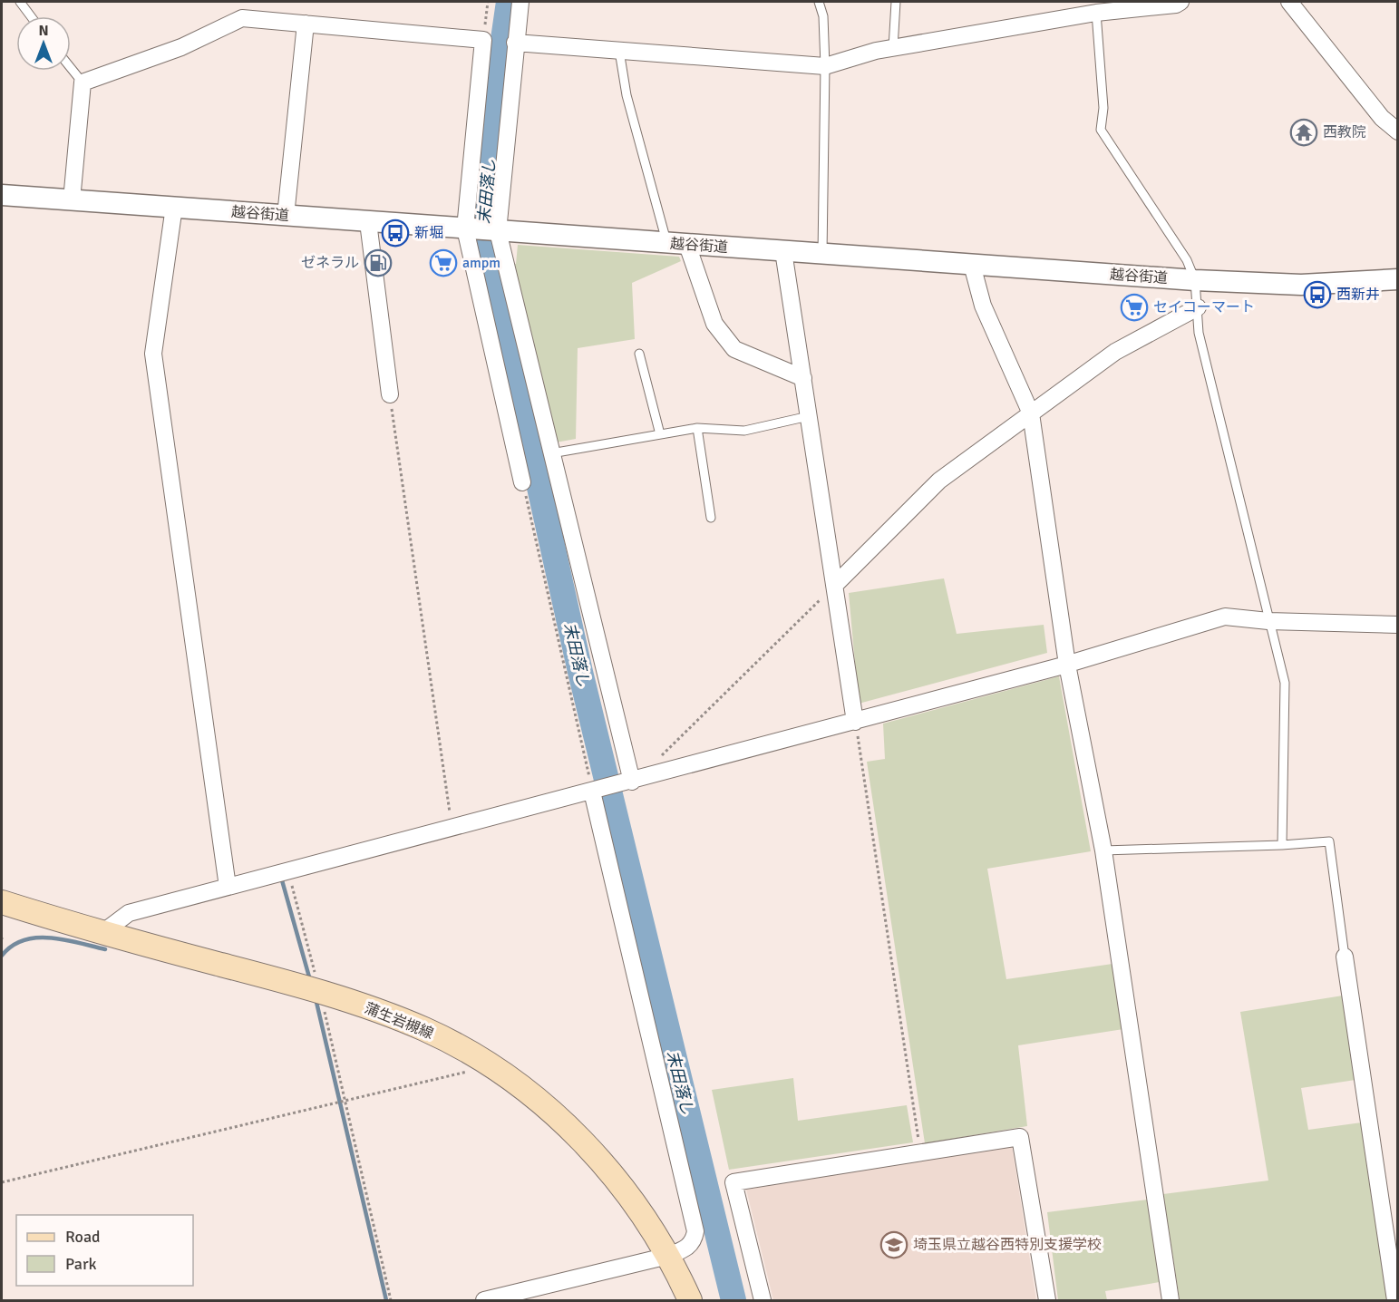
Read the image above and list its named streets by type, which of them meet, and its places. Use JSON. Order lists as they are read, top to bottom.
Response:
{
  "streets": {
    "main road": ["蒲生岩槻線"],
    "street": ["越谷街道"]
  },
  "water": ["末田落し"],
  "places": {
    "temple": ["西教院"],
    "bus stop": ["新堀", "西新井"],
    "fuel station": ["ゼネラル"],
    "supermarket": ["ampm", "セイコーマート"],
    "school or university": ["埼玉県立越谷西特別支援学校"]
  },
  "legend": ["Road", "Park"],
  "north": "top"
}
